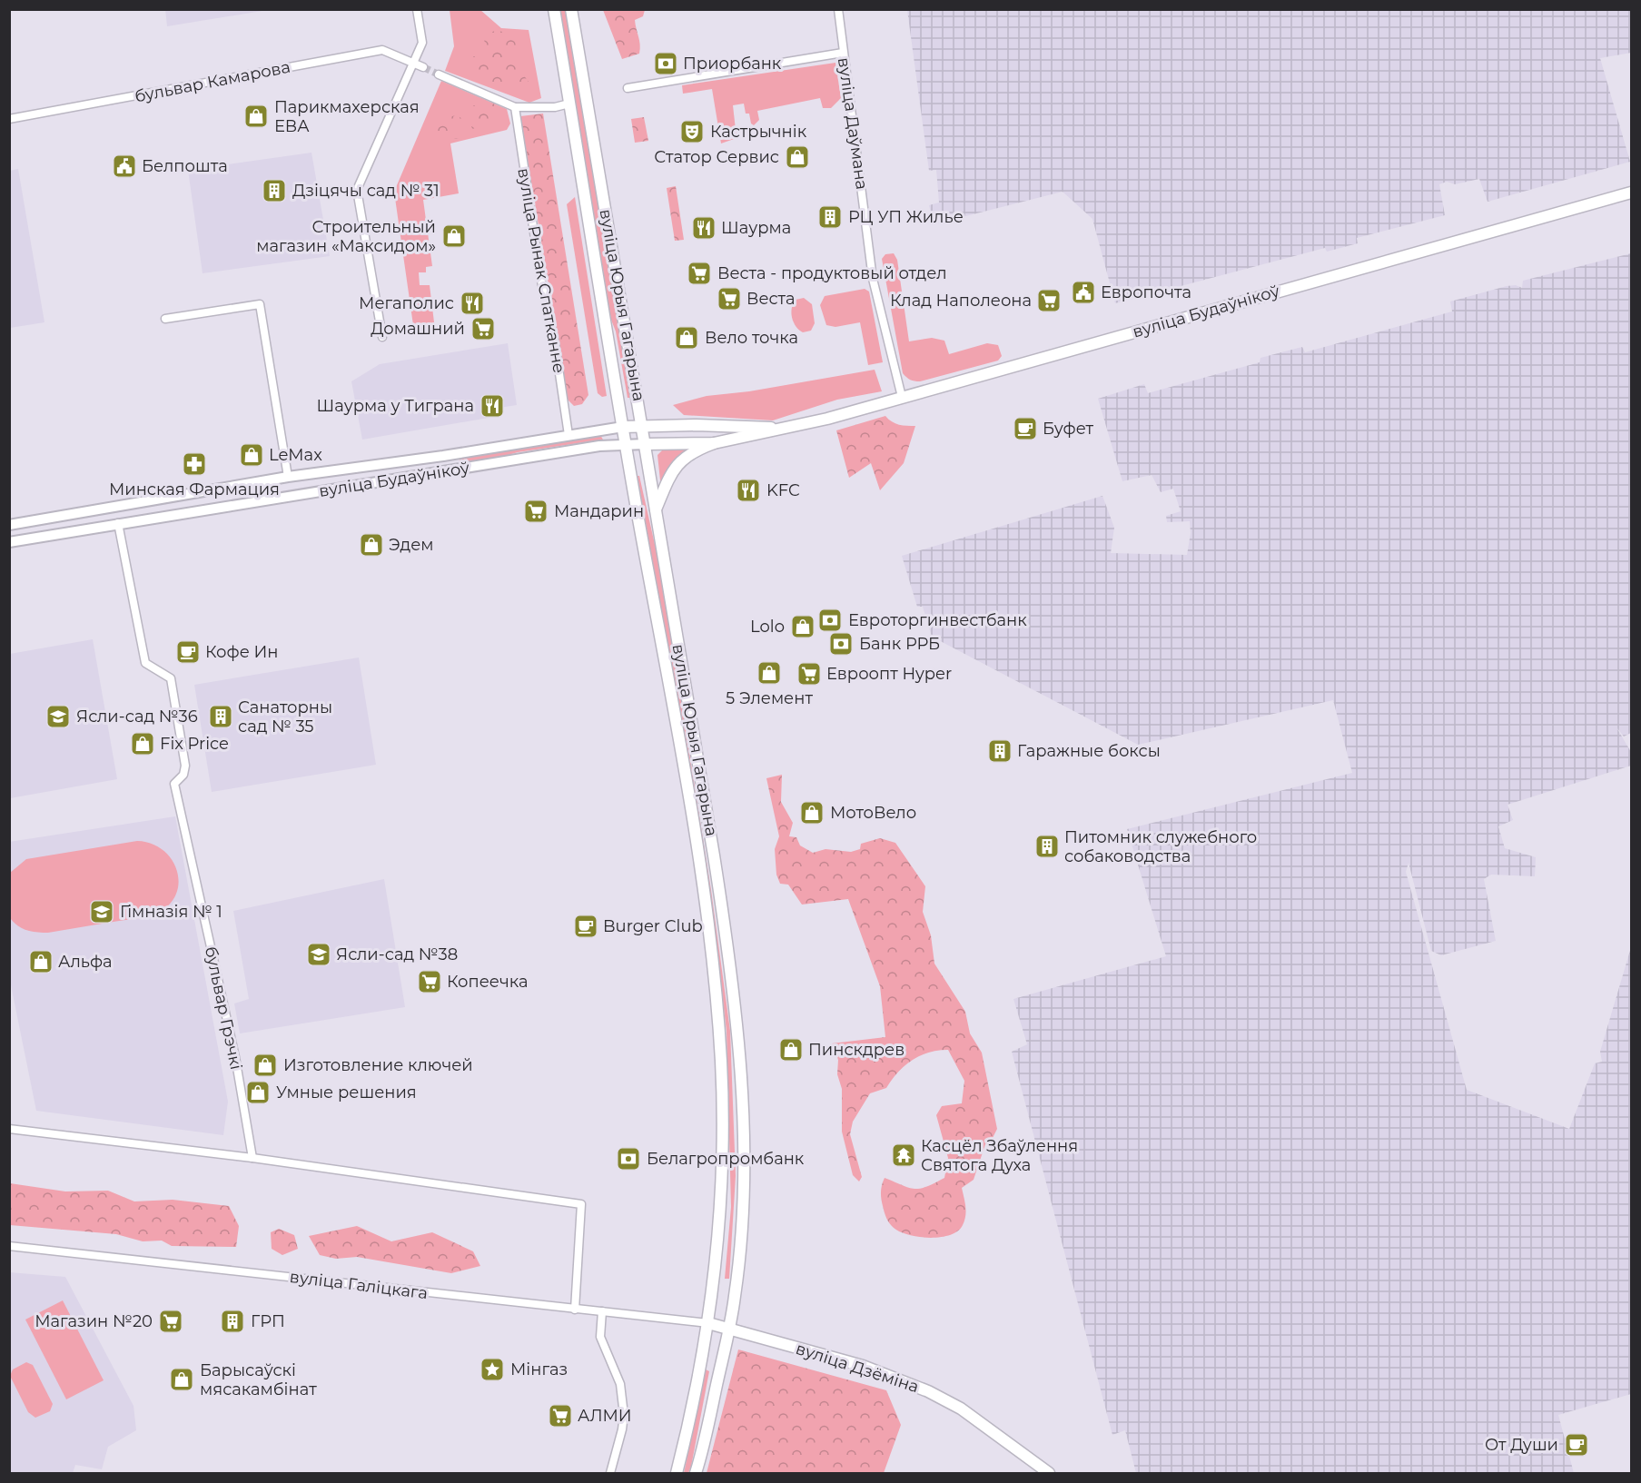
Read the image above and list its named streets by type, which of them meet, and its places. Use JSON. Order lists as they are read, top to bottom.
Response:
{
  "streets": {
    "main road": ["вуліца Юрыя Гагарына", "вуліца Будаўнікоў", "вуліца Дзёміна"],
    "street": [
      "бульвар Камарова",
      "вуліца Даўмана",
      "вуліца Рынак Спатканне",
      "бульвар Грэчкі",
      "вуліца Галіцкага"
    ]
  },
  "crossings": [
    ["вуліца Даўмана", "вуліца Будаўнікоў"],
    ["вуліца Рынак Спатканне", "вуліца Будаўнікоў"],
    ["вуліца Юрыя Гагарына", "вуліца Будаўнікоў"],
    ["вуліца Юрыя Гагарына", "вуліца Галіцкага"],
    ["вуліца Юрыя Гагарына", "вуліца Дзёміна"],
    ["вуліца Будаўнікоў", "бульвар Грэчкі"],
    ["вуліца Галіцкага", "вуліца Дзёміна"]
  ],
  "places": {
    "bank": [
      "Приорбанк",
      "Евроторгинвестбанк",
      "Банк РРБ",
      "Белагропромбанк"
    ],
    "shop": [
      "Парикмахерская ЕВА",
      "Статор Сервис",
      "Строительный магазин «Максидом»",
      "Вело точка",
      "LeMax",
      "Эдем",
      "Lolo",
      "5 Элемент",
      "Fix Price",
      "МотоВело",
      "Альфа",
      "Пинскдрев",
      "Изготовление ключей",
      "Умные решения",
      "Барысаўскі мясакамбінат"
    ],
    "theatre": ["Кастрычнік"],
    "public building": ["Белпошта", "Европочта"],
    "building": [
      "Дзіцячы сад № 31",
      "РЦ УП Жилье",
      "Санаторны сад № 35",
      "Гаражные боксы",
      "Питомник служебного собаководства",
      "ГРП"
    ],
    "restaurant": [
      "Шаурма",
      "Мегаполис",
      "Шаурма у Тиграна",
      "KFC"
    ],
    "supermarket": [
      "Веста - продуктовый отдел",
      "Веста",
      "Клад Наполеона",
      "Домашний",
      "Мандарин",
      "Евроопт Hyper",
      "Копеечка",
      "Магазин №20",
      "АЛМИ"
    ],
    "cafe": [
      "Буфет",
      "Кофе Ин",
      "Burger Club",
      "От Души"
    ],
    "pharmacy": ["Минская Фармация"],
    "school or university": ["Ясли-сад №36", "Гімназія № 1", "Ясли-сад №38"],
    "temple": ["Касцёл Збаўлення Святога Духа"],
    "place": ["Мінгаз"]
  }
}
